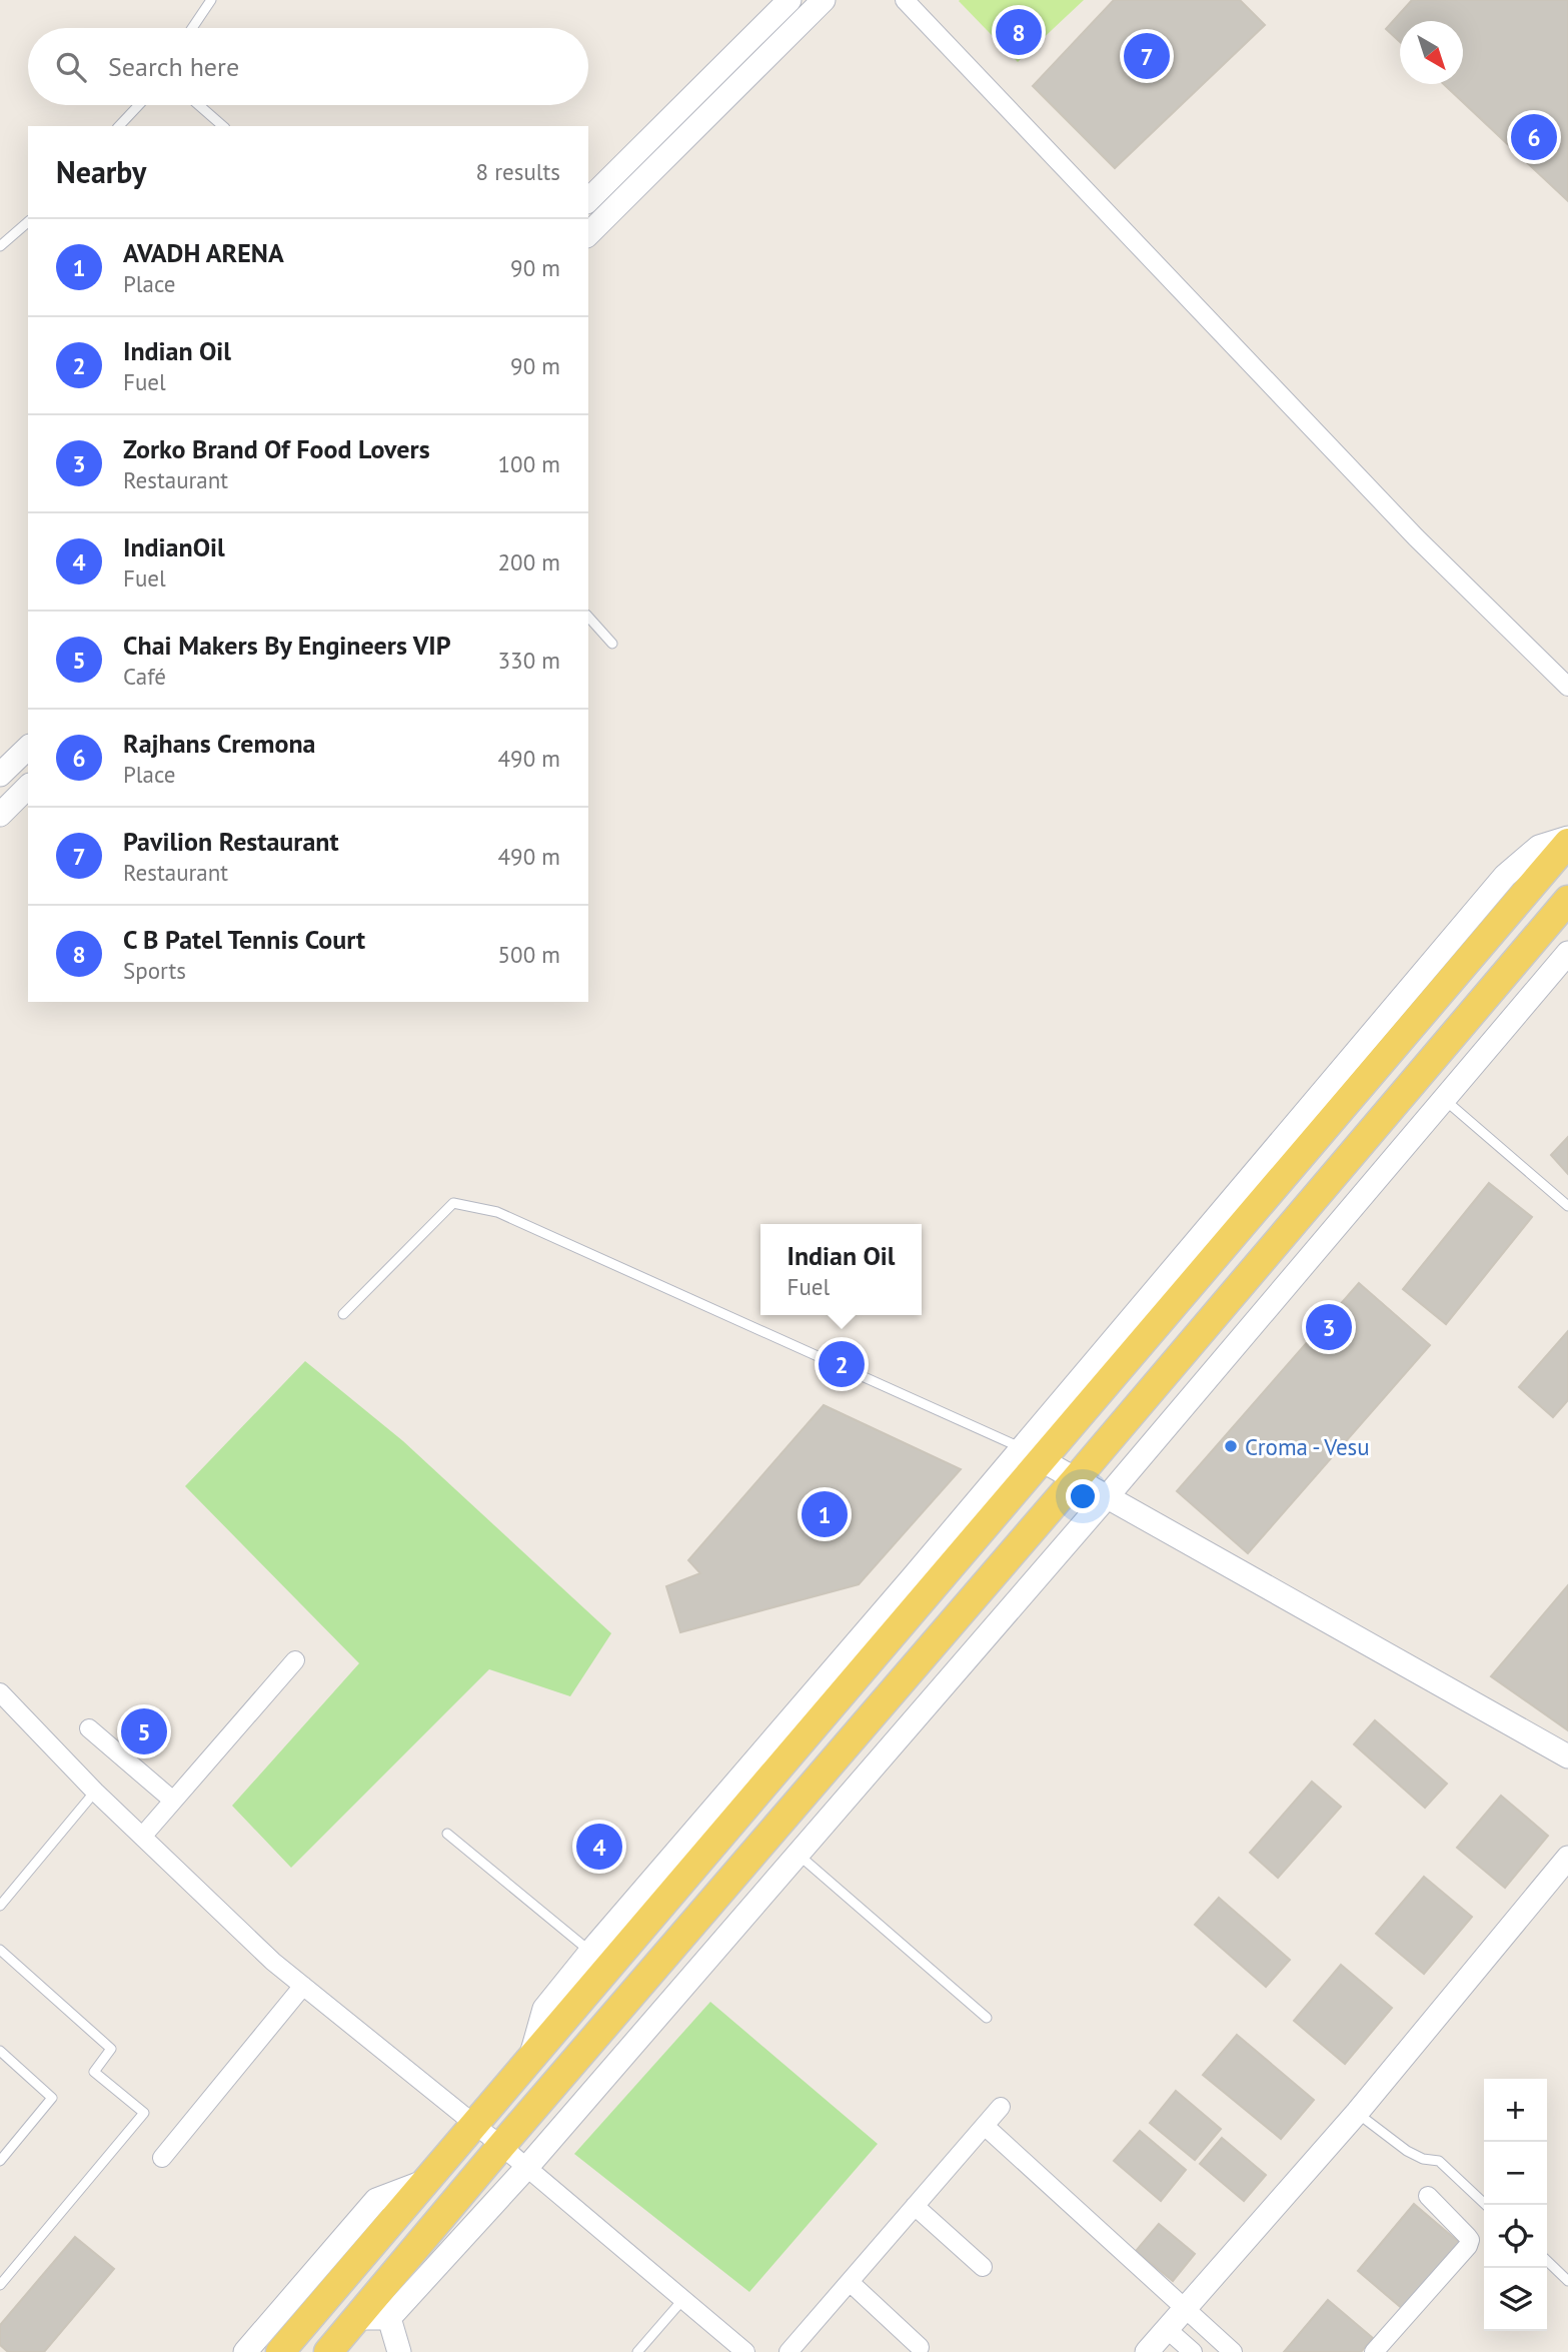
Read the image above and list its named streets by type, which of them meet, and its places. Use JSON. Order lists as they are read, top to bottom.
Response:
{
  "places": ["Croma - Vesu"],
  "north": "bottom right",
  "page": {
    "pins": [
      "8",
      "7",
      "6",
      "3",
      "2",
      "1",
      "5",
      "4"
    ],
    "search": "Search here",
    "heading": ["Nearby", "8 results"],
    "list": [
      {
        "mark": "1",
        "name": "AVADH ARENA",
        "note": "Place",
        "value": "90 m"
      },
      {
        "mark": "2",
        "name": "Indian Oil",
        "note": "Fuel",
        "value": "90 m"
      },
      {
        "mark": "3",
        "name": "Zorko Brand Of Food Lovers",
        "note": "Restaurant",
        "value": "100 m"
      },
      {
        "mark": "4",
        "name": "IndianOil",
        "note": "Fuel",
        "value": "200 m"
      },
      {
        "mark": "5",
        "name": "Chai Makers By Engineers VIP",
        "note": "Café",
        "value": "330 m"
      },
      {
        "mark": "6",
        "name": "Rajhans Cremona",
        "note": "Place",
        "value": "490 m"
      },
      {
        "mark": "7",
        "name": "Pavilion Restaurant",
        "note": "Restaurant",
        "value": "490 m"
      },
      {
        "mark": "8",
        "name": "C B Patel Tennis Court",
        "note": "Sports",
        "value": "500 m"
      }
    ],
    "popup": ["Indian Oil", "Fuel"],
    "map_buttons": ["+", "−"]
  }
}
